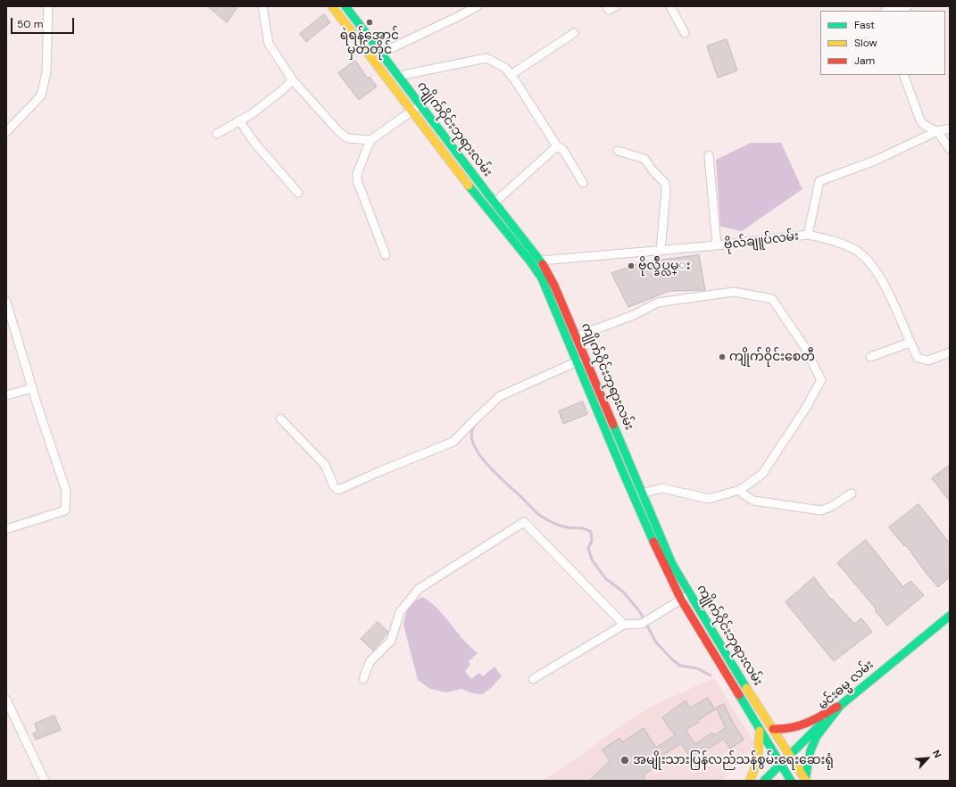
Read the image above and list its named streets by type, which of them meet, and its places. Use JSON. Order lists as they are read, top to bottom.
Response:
{
  "streets": {
    "main road": ["ကျိုက်ဝိုင်းဘုရားလမ်း", "မင်းဓမ္မ လမ်း"],
    "street": ["ဗိုလ်ချူပ်လမ်း"]
  },
  "crossings": [
    ["ကျိုက်ဝိုင်းဘုရားလမ်း", "ဗိုလ်ချူပ်လမ်း"],
    ["ကျိုက်ဝိုင်းဘုရားလမ်း", "မင်းဓမ္မ လမ်း"]
  ],
  "places": [
    "ရဲရန်အောင် မှတ်တိုင်",
    "ဗိုလ္ခ်ဳပ္လမ္း",
    "ကျိုက်ဝိုင်းစေတီ",
    "အမျိုးသားပြန်လည်သန်စွမ်းရေးဆေးရုံ"
  ],
  "legend": ["Fast", "Slow", "Jam"],
  "scale_bar": "50 m",
  "north": "top right"
}
